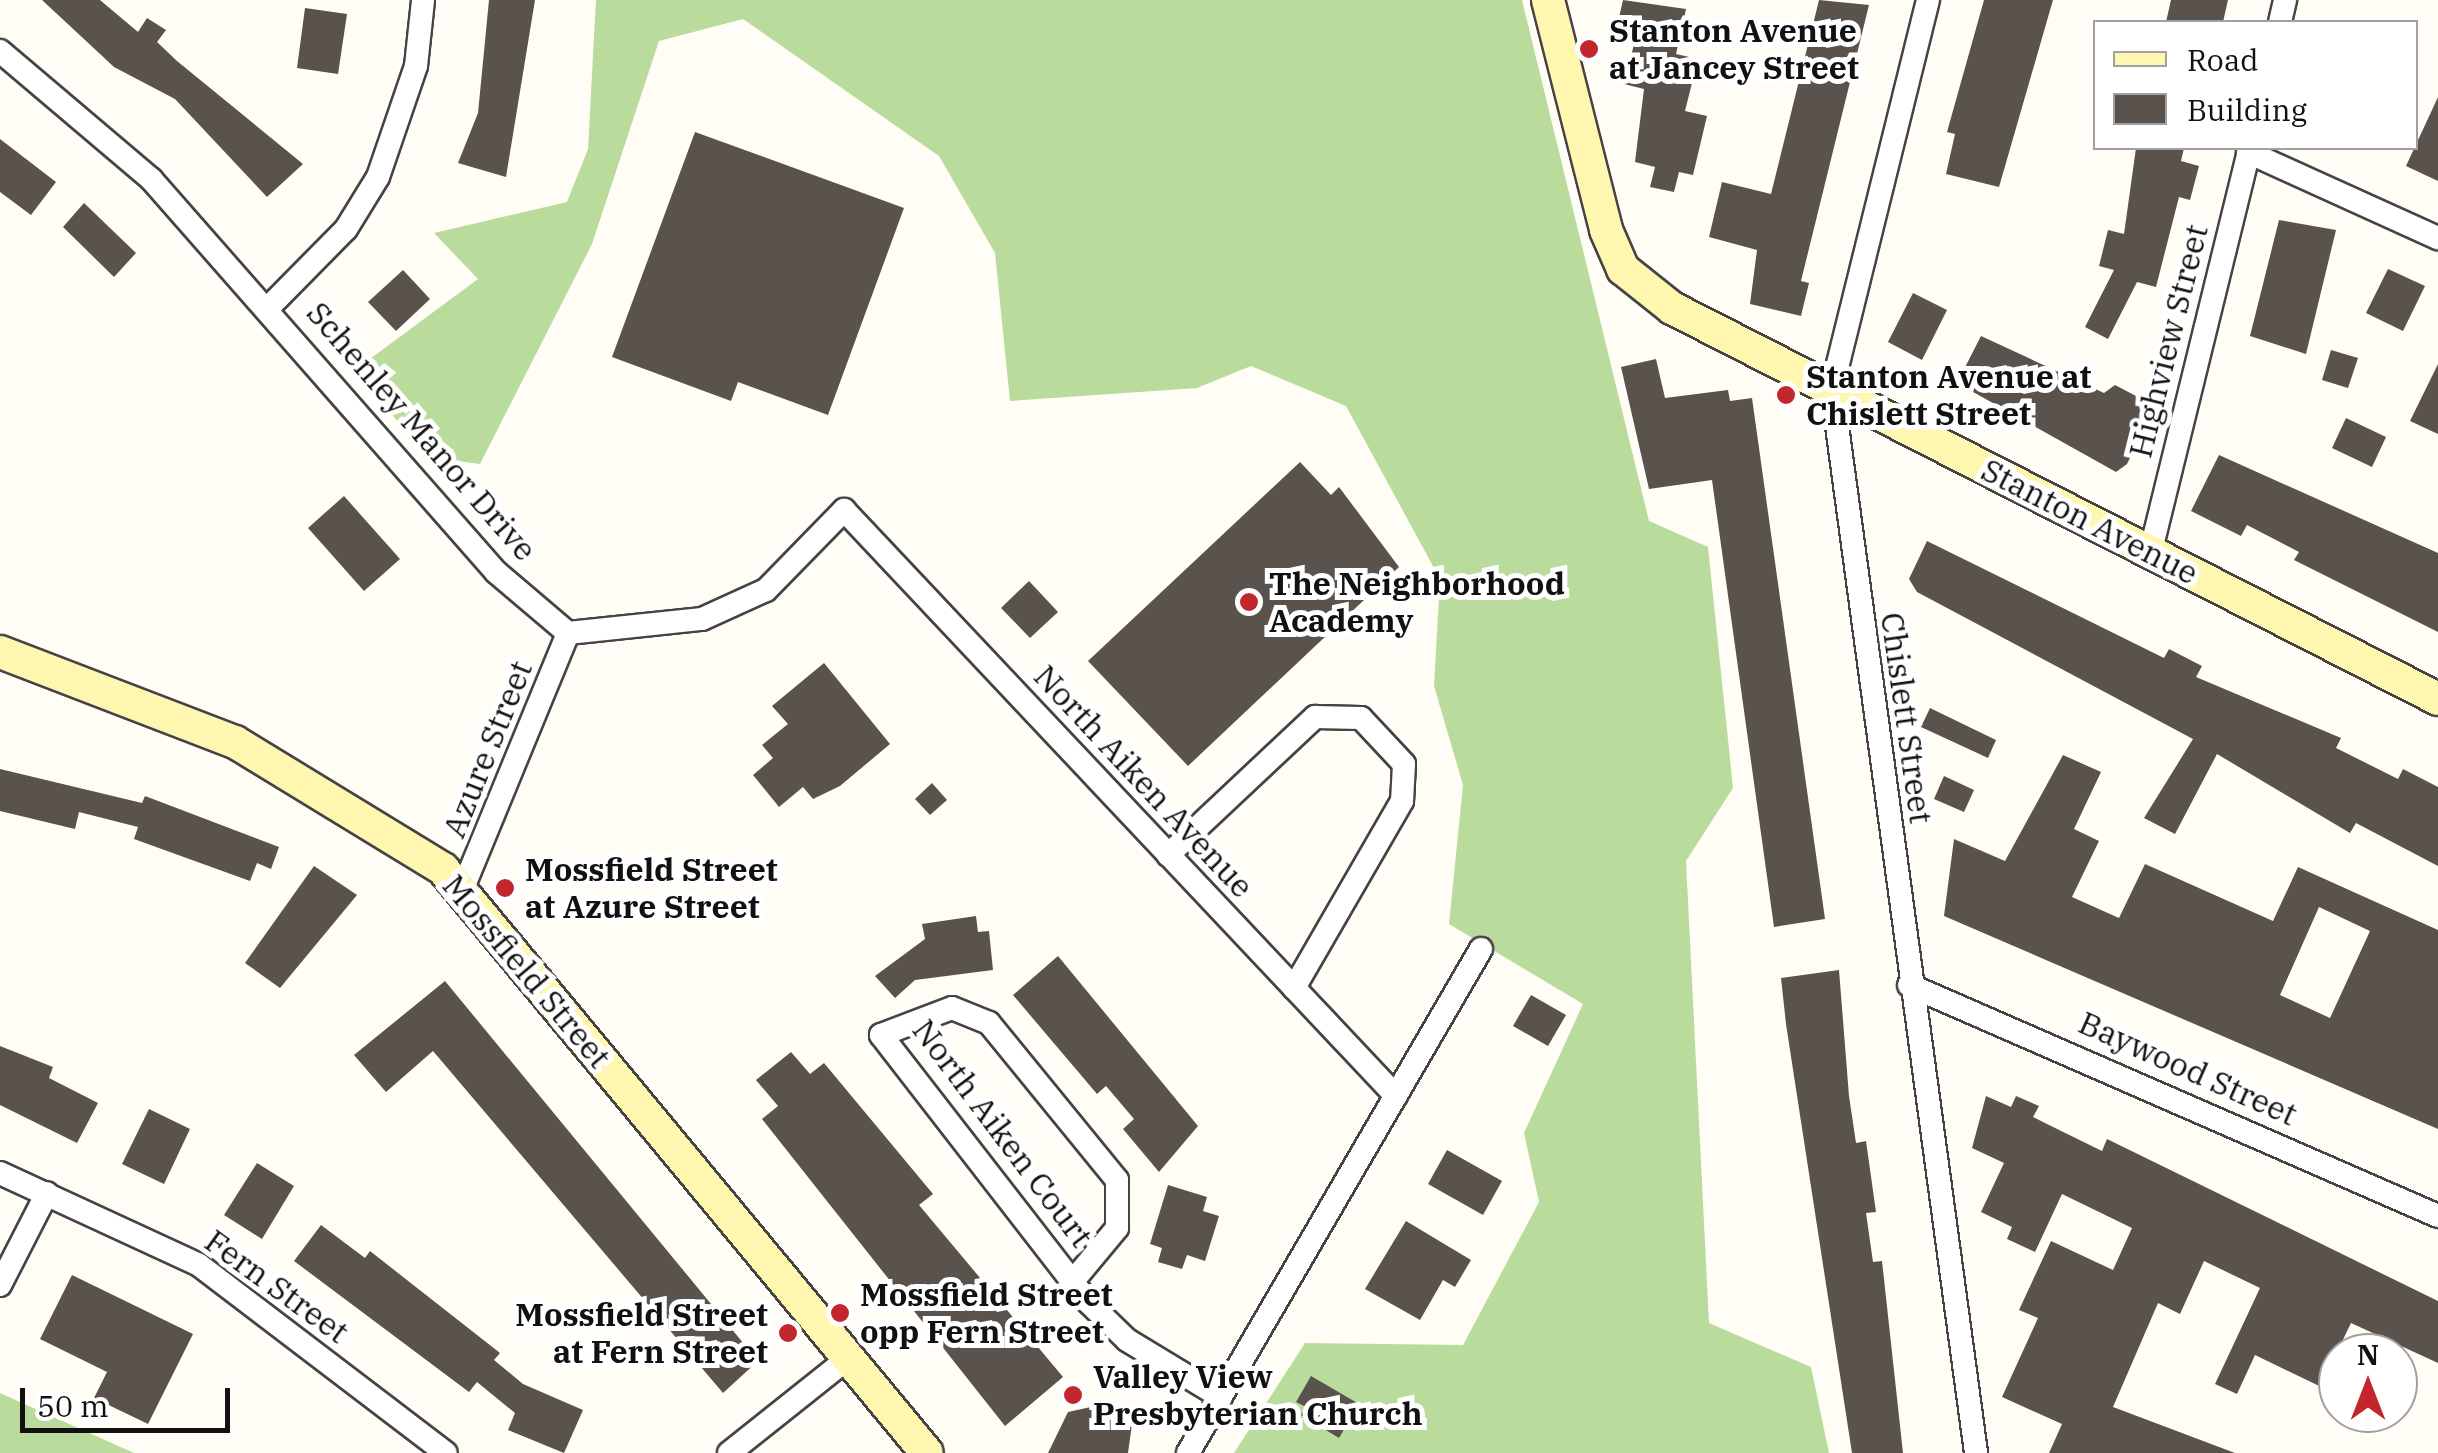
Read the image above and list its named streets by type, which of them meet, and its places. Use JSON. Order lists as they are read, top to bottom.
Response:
{
  "streets": {
    "street": [
      "Highview Street",
      "Schenley Manor Drive",
      "Stanton Avenue",
      "Chislett Street",
      "Azure Street",
      "North Aiken Avenue",
      "Mossfield Street",
      "Baywood Street",
      "North Aiken Court",
      "Fern Street"
    ]
  },
  "crossings": [
    ["Highview Street", "Stanton Avenue"],
    ["Schenley Manor Drive", "Azure Street"],
    ["Schenley Manor Drive", "North Aiken Avenue"],
    ["Stanton Avenue", "Chislett Street"],
    ["Chislett Street", "Baywood Street"],
    ["Azure Street", "North Aiken Avenue"],
    ["Azure Street", "Mossfield Street"]
  ],
  "places": [
    "Stanton Avenue at Jancey Street",
    "Stanton Avenue at Chislett Street",
    "The Neighborhood Academy",
    "Mossfield Street at Azure Street",
    "Mossfield Street opp Fern Street",
    "Mossfield Street at Fern Street",
    "Valley View Presbyterian Church"
  ],
  "legend": ["Road", "Building"],
  "scale_bar": "50 m",
  "north": "top"
}
